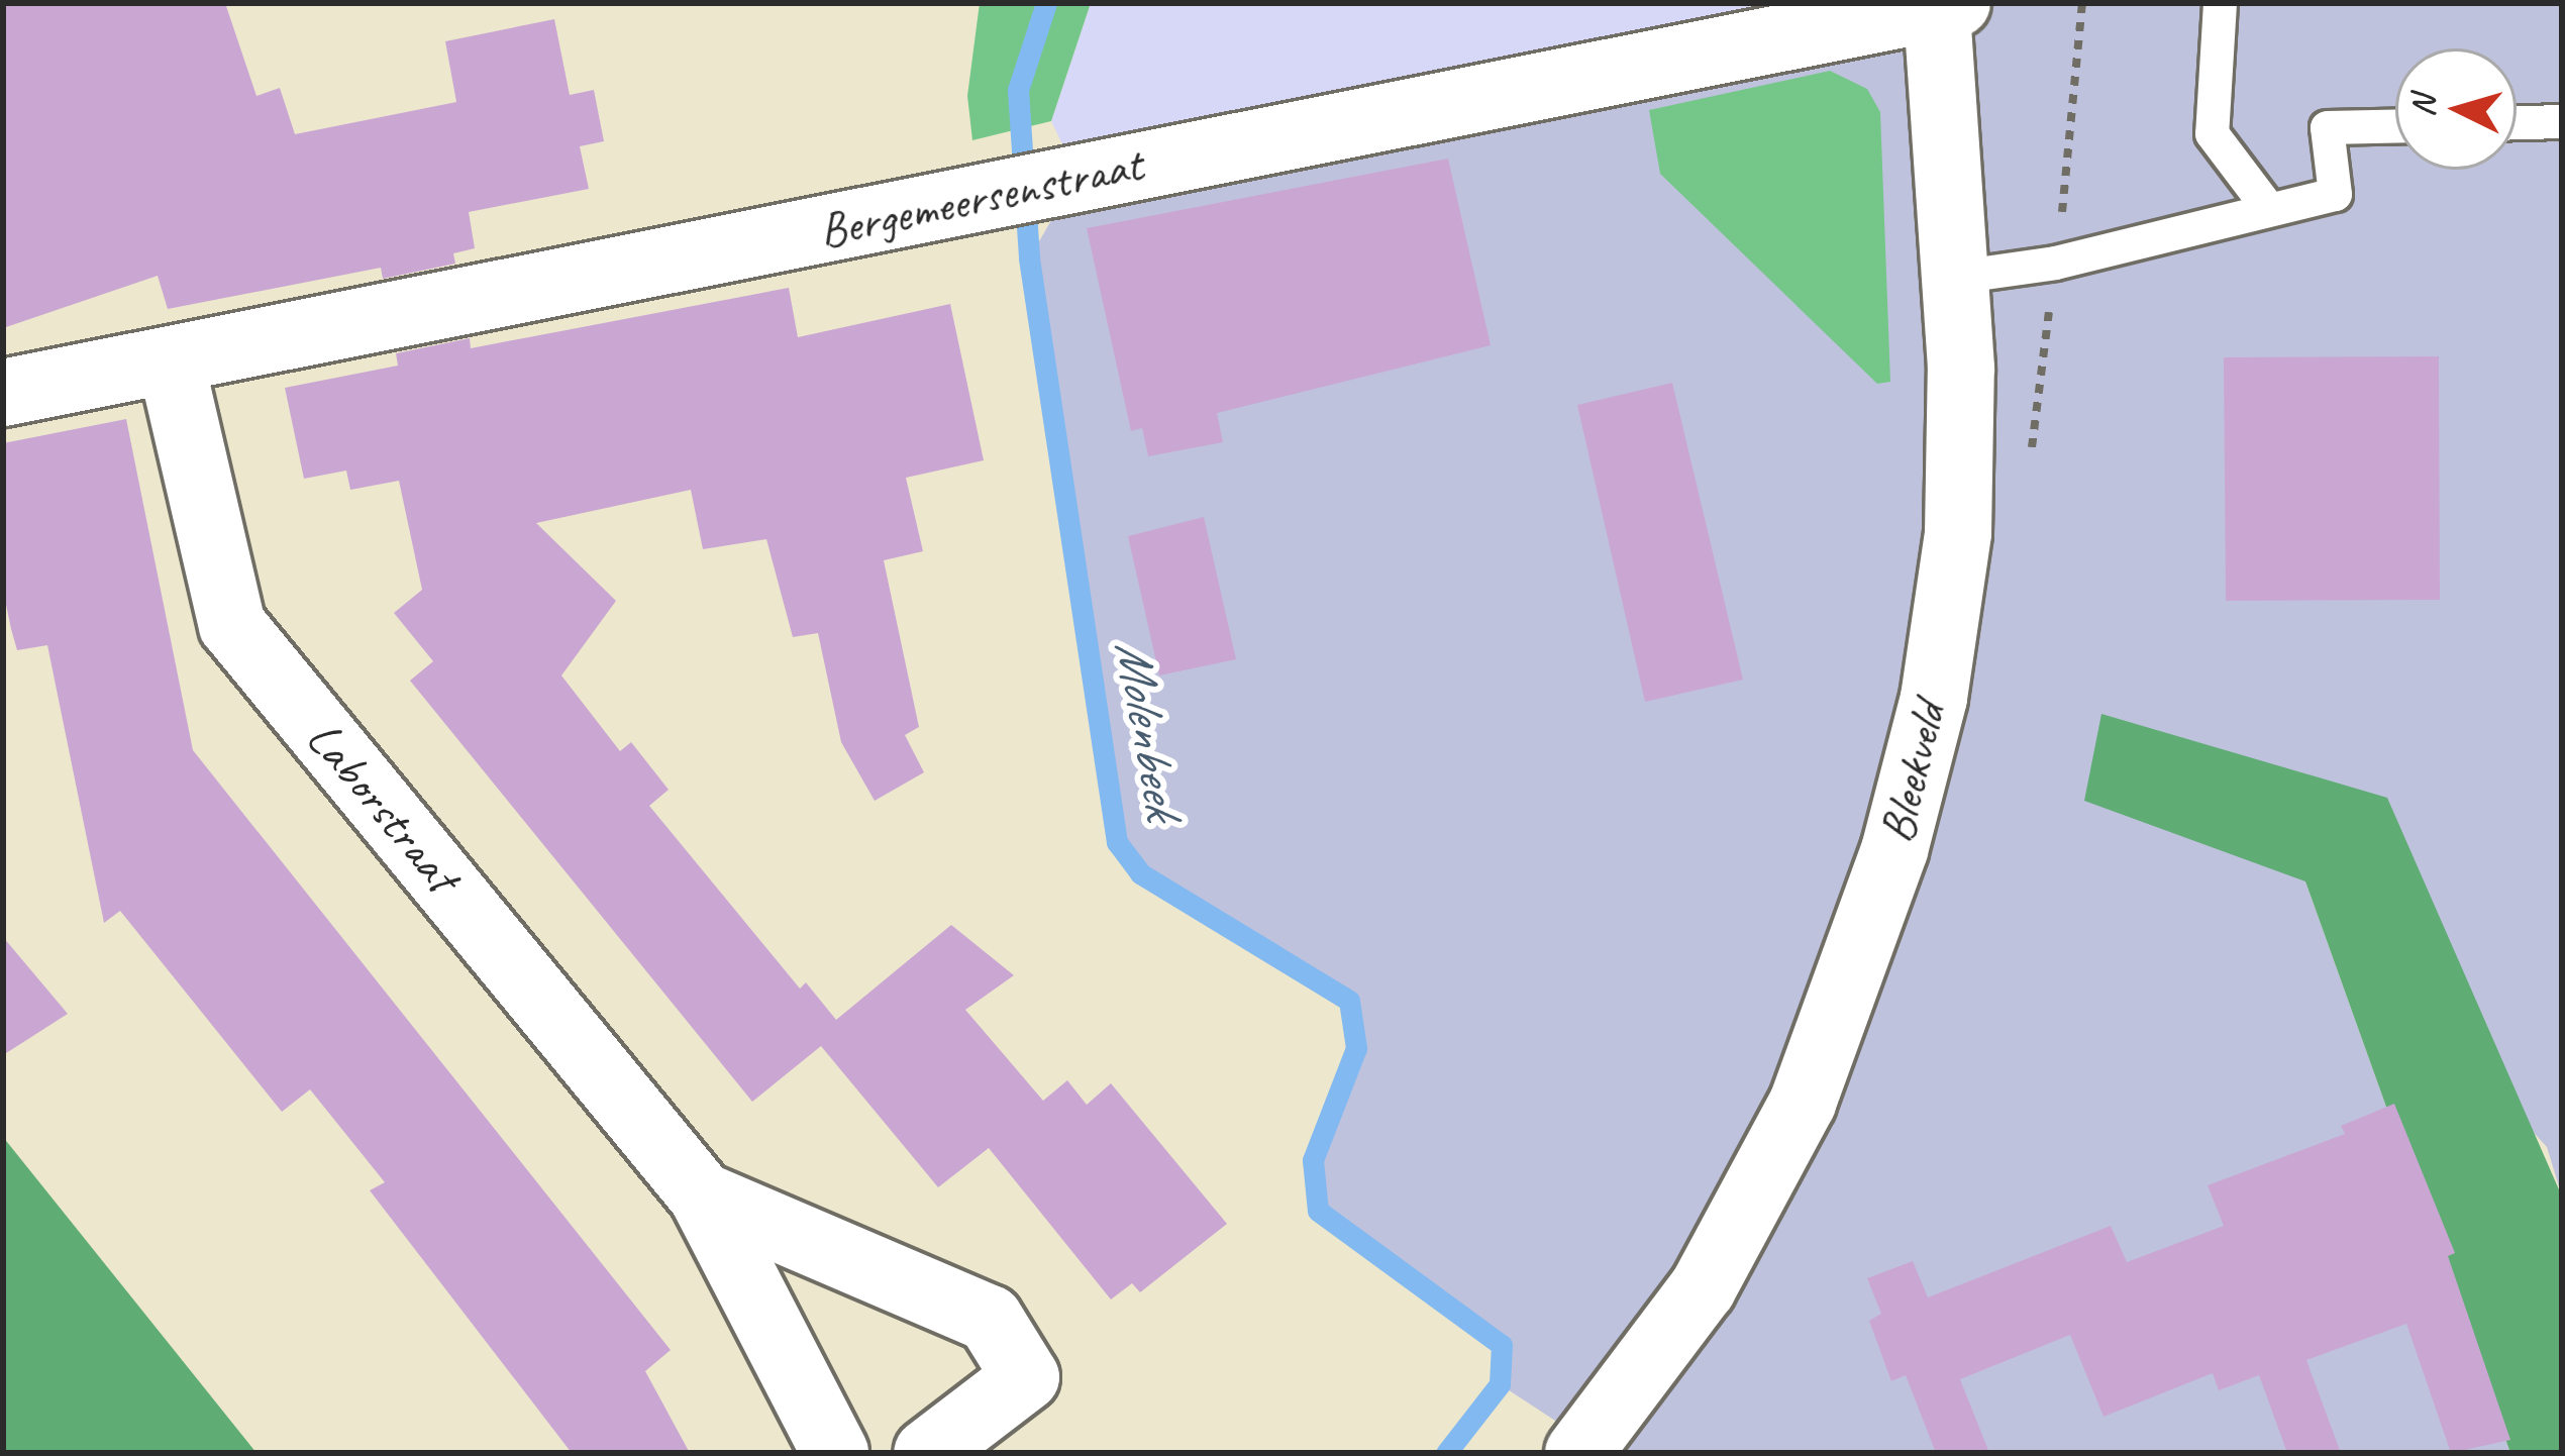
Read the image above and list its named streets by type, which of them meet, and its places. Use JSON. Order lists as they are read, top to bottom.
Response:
{
  "streets": {
    "street": ["Bergemeersenstraat", "Bleekveld", "Laborstraat"]
  },
  "crossings": [
    ["Bergemeersenstraat", "Bleekveld"],
    ["Bergemeersenstraat", "Laborstraat"]
  ],
  "water": ["Molenbeek"],
  "north": "left"
}
